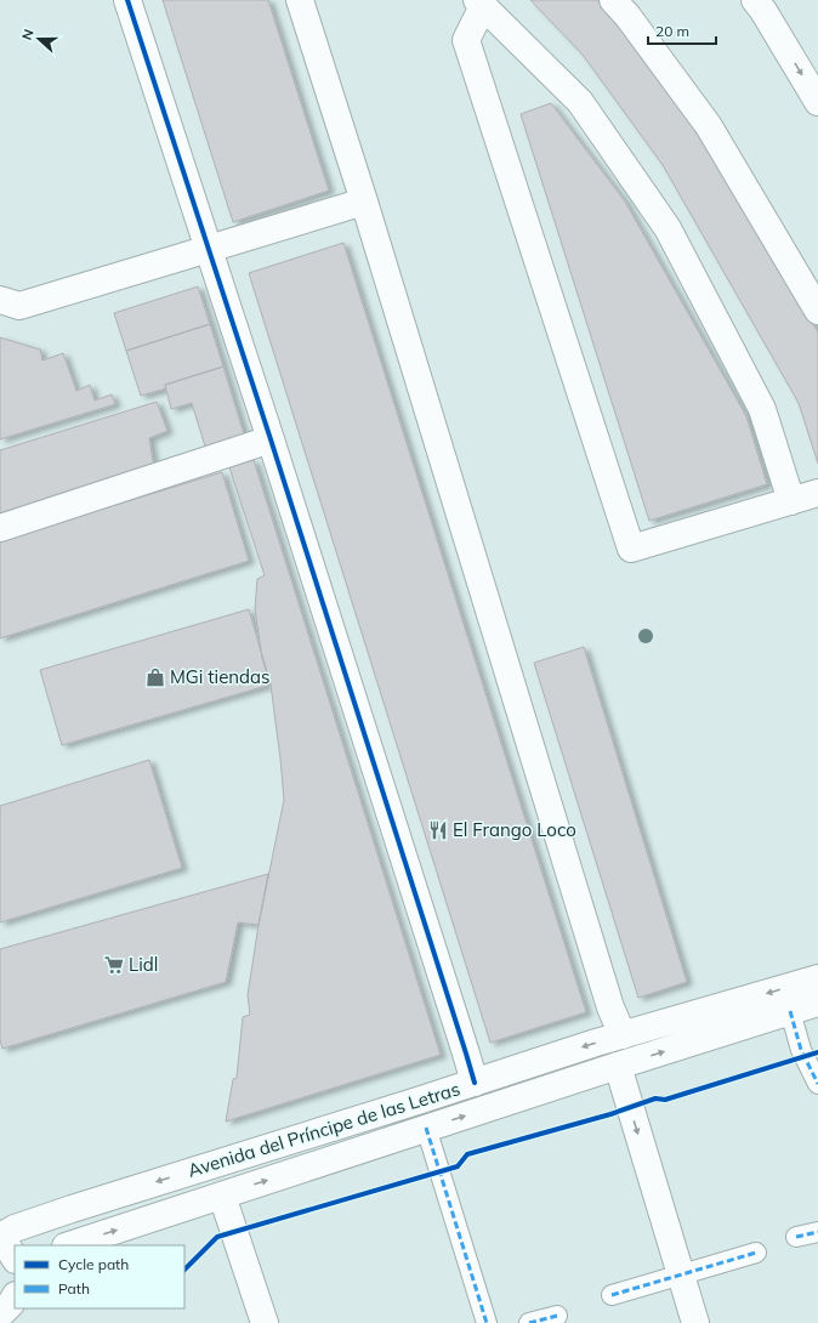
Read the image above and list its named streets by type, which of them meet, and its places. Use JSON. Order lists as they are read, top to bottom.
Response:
{
  "streets": {
    "street": ["Avenida del Príncipe de las Letras"]
  },
  "places": {
    "shop": ["MGi tiendas"],
    "restaurant": ["El Frango Loco"],
    "supermarket": ["Lidl"]
  },
  "legend": ["Cycle path", "Path"],
  "scale_bar": "20 m",
  "north": "left"
}
